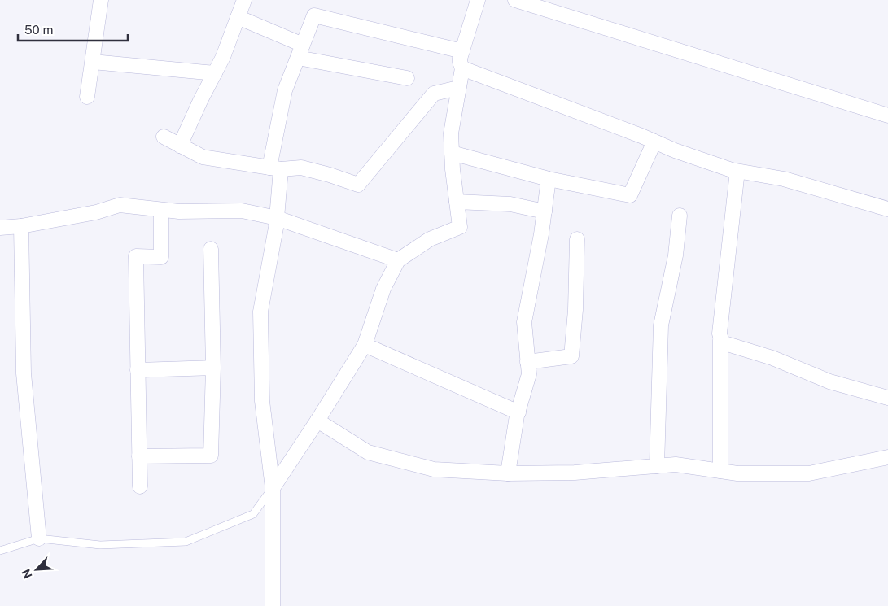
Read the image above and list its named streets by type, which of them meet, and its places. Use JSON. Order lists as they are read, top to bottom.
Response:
{
  "scale_bar": "50 m",
  "north": "bottom left"
}
